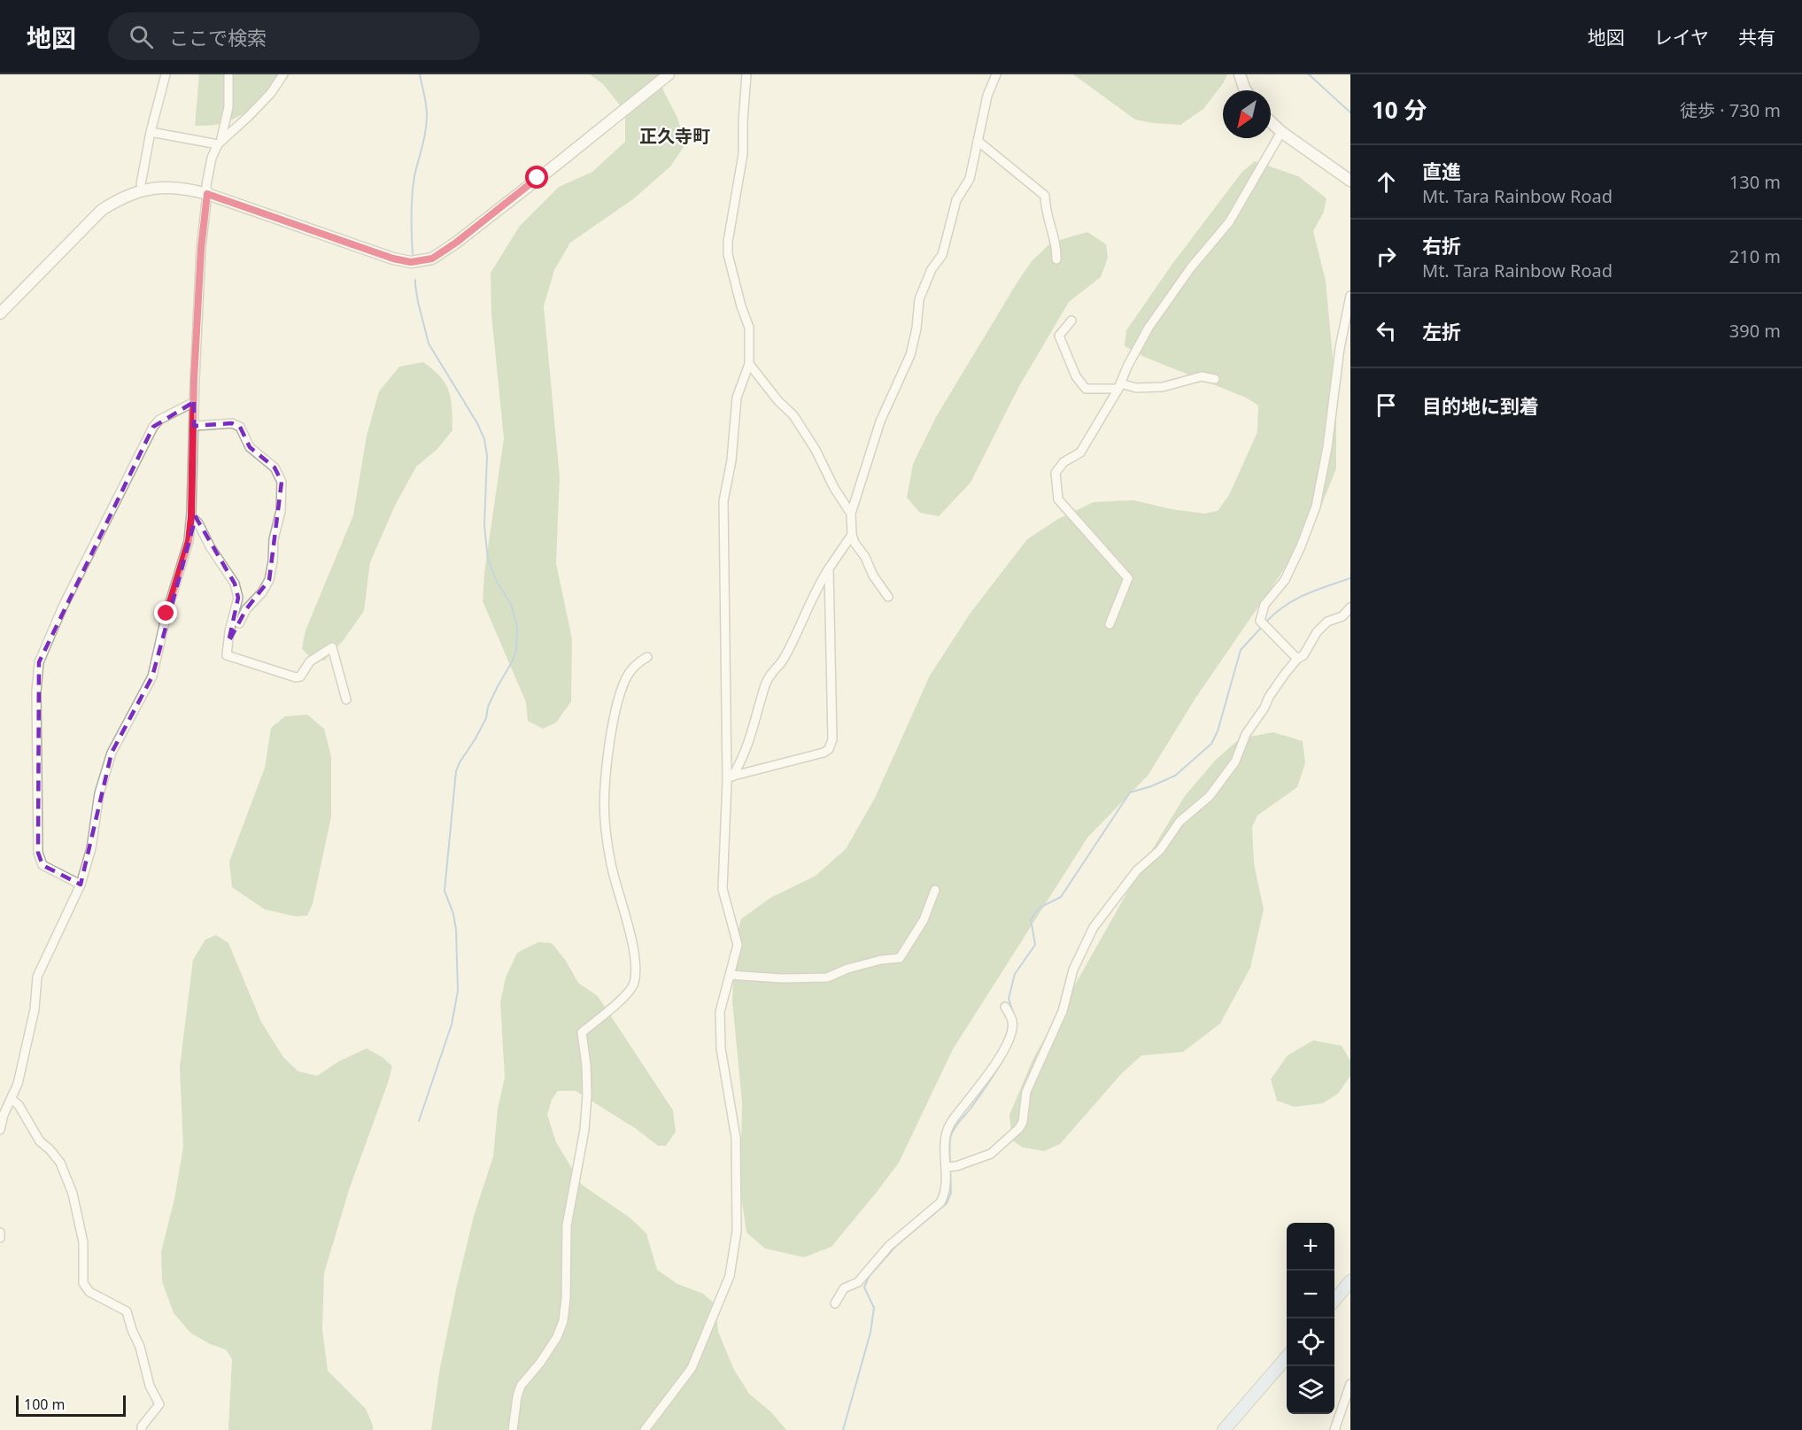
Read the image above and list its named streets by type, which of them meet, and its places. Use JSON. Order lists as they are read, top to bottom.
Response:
{
  "districts": ["正久寺町"],
  "scale_bar": "100 m",
  "north": "bottom left",
  "page": {
    "header": "地図",
    "search": "ここで検索",
    "nav": ["地図", "レイヤ", "共有"],
    "heading": ["10 分", "徒歩 · 730 m"],
    "list": [
      ["直進", "Mt. Tara Rainbow Road", "130 m"],
      ["右折", "Mt. Tara Rainbow Road", "210 m"],
      ["左折", "390 m"],
      "目的地に到着"
    ],
    "map_buttons": ["+", "−"],
    "scale": "100 m"
  }
}
